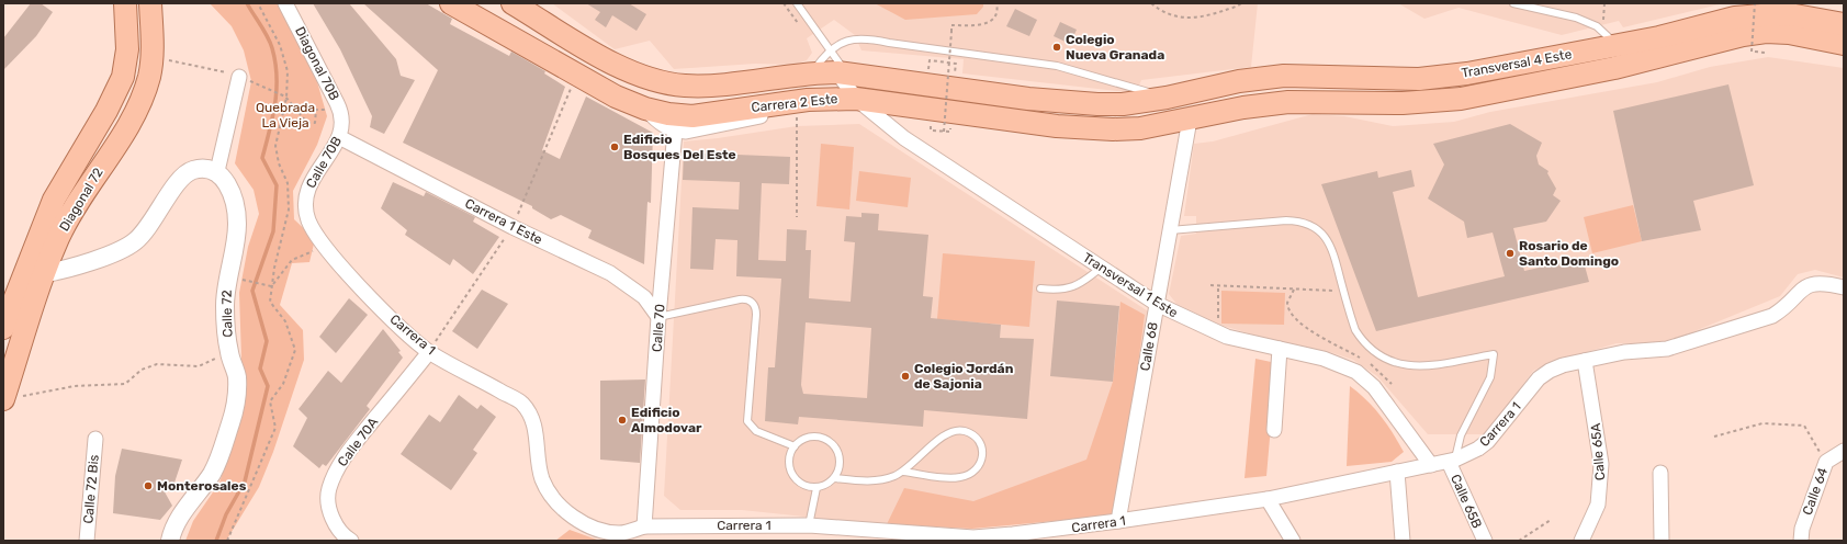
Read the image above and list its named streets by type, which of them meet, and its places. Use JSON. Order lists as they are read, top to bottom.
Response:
{
  "streets": {
    "main road": ["Transversal 4 Este", "Carrera 2 Este", "Diagonal 72"],
    "street": [
      "Diagonal 70B",
      "Calle 70B",
      "Carrera 1 Este",
      "Transversal 1 Este",
      "Calle 72",
      "Calle 70",
      "Carrera 1",
      "Calle 68",
      "Calle 70A",
      "Calle 65A",
      "Calle 72 Bis",
      "Calle 64",
      "Calle 65B"
    ]
  },
  "crossings": [
    ["Diagonal 70B", "Calle 70B"],
    ["Diagonal 70B", "Carrera 1 Este"],
    ["Transversal 4 Este", "Carrera 2 Este"],
    ["Transversal 4 Este", "Calle 68"],
    ["Carrera 2 Este", "Transversal 1 Este"],
    ["Carrera 2 Este", "Calle 68"],
    ["Calle 70B", "Carrera 1 Este"],
    ["Calle 70B", "Carrera 1"],
    ["Carrera 1 Este", "Calle 70"],
    ["Transversal 1 Este", "Carrera 1"],
    ["Transversal 1 Este", "Calle 68"],
    ["Calle 70", "Carrera 1"],
    ["Carrera 1", "Calle 68"],
    ["Carrera 1", "Calle 70A"],
    ["Carrera 1", "Calle 65A"],
    ["Carrera 1", "Calle 65B"]
  ],
  "parks": ["Quebrada La Vieja"],
  "places": [
    "Colegio Nueva Granada",
    "Edificio Bosques Del Este",
    "Rosario de Santo Domingo",
    "Colegio Jordán de Sajonia",
    "Edificio Almodovar",
    "Monterosales"
  ]
}
